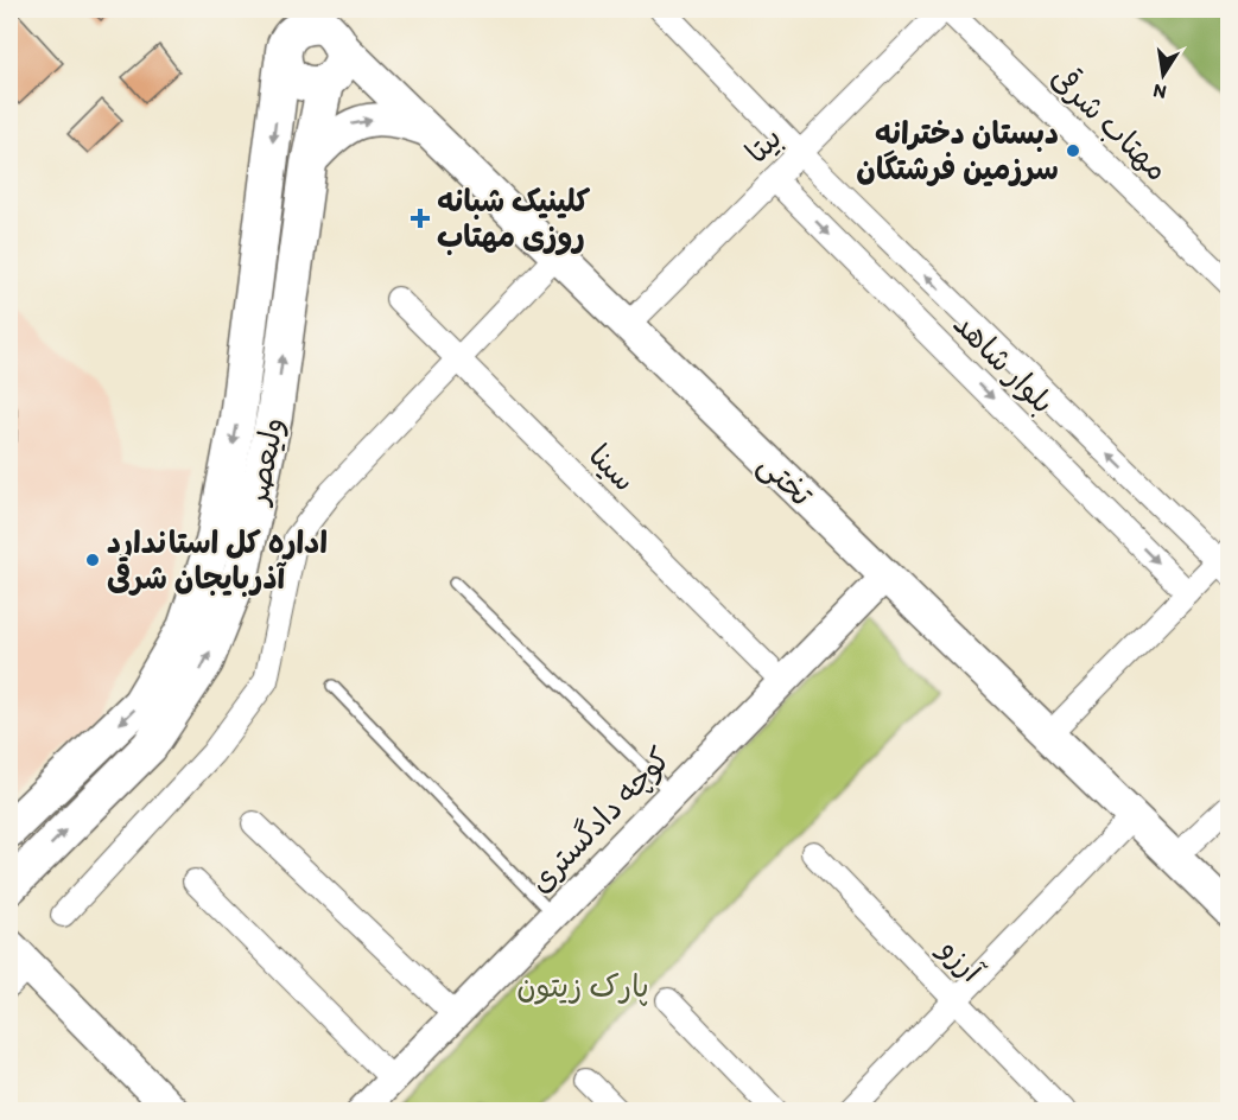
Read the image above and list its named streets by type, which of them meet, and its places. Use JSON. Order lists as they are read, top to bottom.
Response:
{
  "streets": {
    "main road": ["ولیعصر", "تختى"],
    "street": [
      "مهتاب شرقی",
      "بیتا",
      "بلوار شاهد",
      "سینا",
      "کوچه دادگستری",
      "آرزو"
    ]
  },
  "crossings": [
    ["مهتاب شرقی", "بیتا"],
    ["بیتا", "بلوار شاهد"],
    ["بیتا", "تختى"],
    ["ولیعصر", "تختى"],
    ["سینا", "کوچه دادگستری"],
    ["تختى", "کوچه دادگستری"]
  ],
  "parks": ["پارک زیتون"],
  "places": {
    "other": ["دبستان دخترانه سرزمین فرشتگان", "اداره کل استاندارد آذربایجان شرقی"],
    "health": ["کلینیک شبانه روزی مهتاب"]
  },
  "north": "bottom"
}
